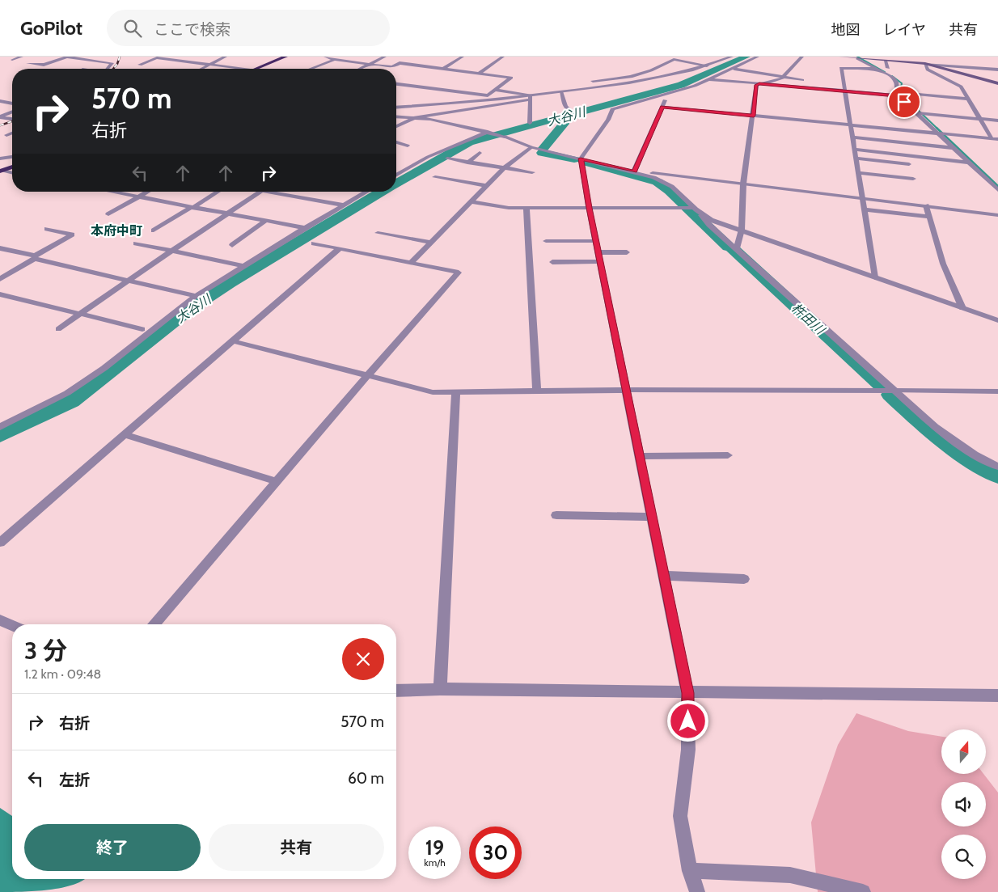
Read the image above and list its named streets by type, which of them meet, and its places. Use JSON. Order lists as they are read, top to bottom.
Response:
{
  "districts": ["本府中町"],
  "water": ["大谷川", "杵田川"],
  "north": "top",
  "page": {
    "header": "GoPilot",
    "search": "ここで検索",
    "nav": ["地図", "レイヤ", "共有"],
    "turn": ["570 m", "右折"],
    "heading": ["3 分", "1.2 km · 09:48"],
    "list": [
      {
        "name": "右折",
        "value": "570 m"
      },
      {
        "name": "左折",
        "value": "60 m"
      }
    ],
    "buttons": ["終了", "共有"],
    "speed": "19 km/h",
    "limit": "30"
  }
}
